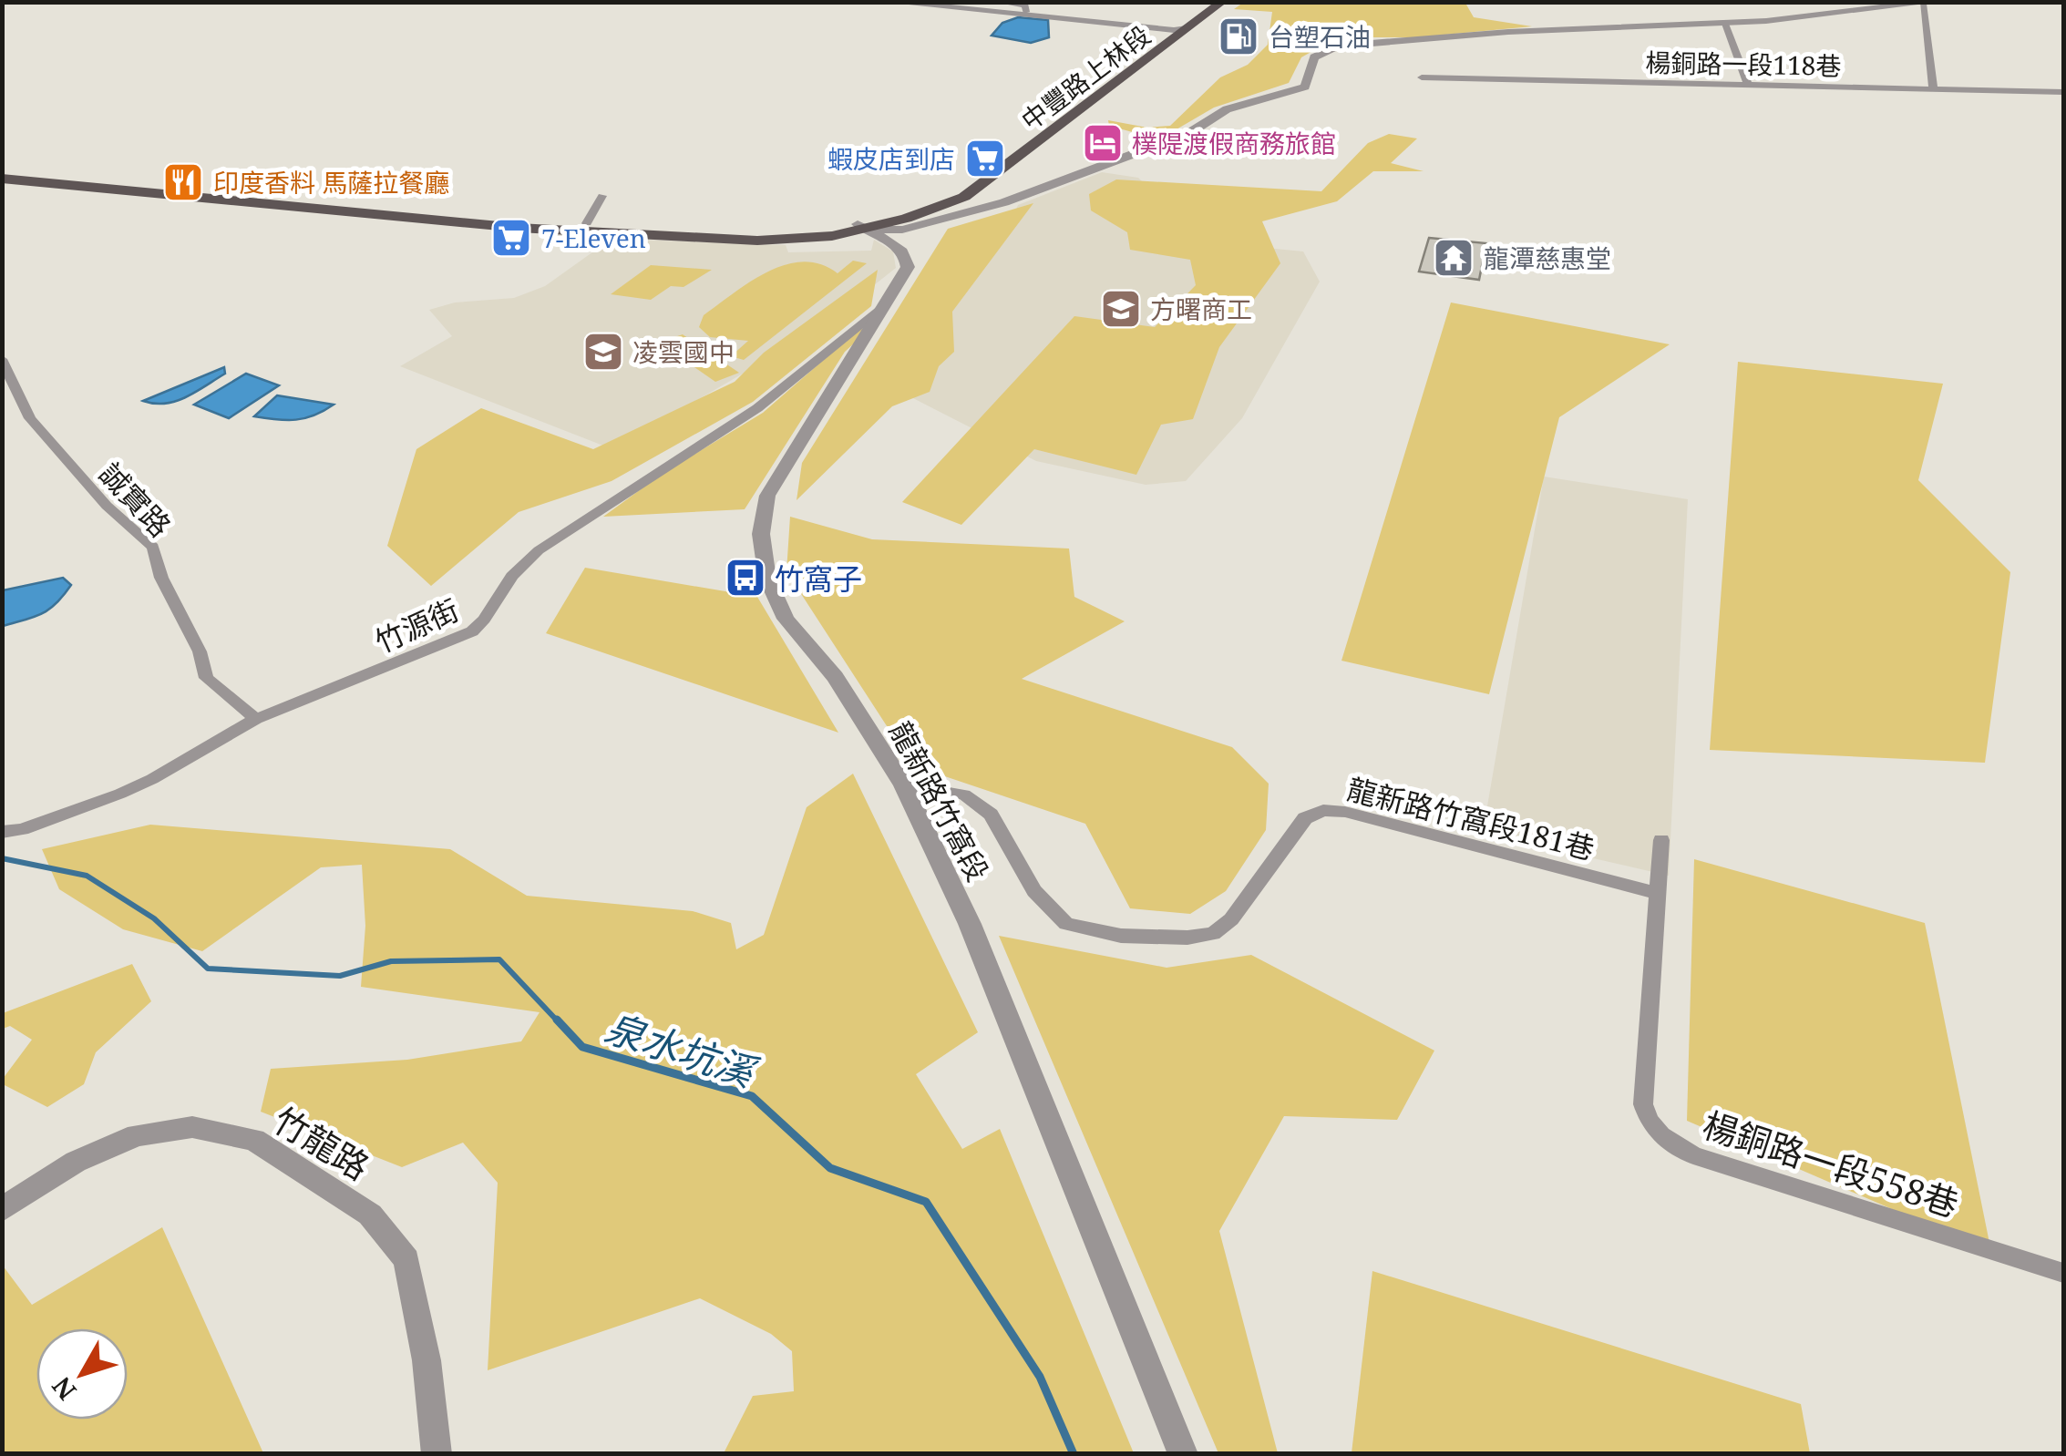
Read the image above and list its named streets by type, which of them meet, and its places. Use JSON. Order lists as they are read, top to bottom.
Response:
{
  "streets": {
    "main road": ["中豐路上林段"],
    "street": [
      "楊銅路一段118巷",
      "誠實路",
      "竹源街",
      "龍新路竹窩段",
      "龍新路竹窩段181巷",
      "竹龍路",
      "楊銅路一段558巷"
    ]
  },
  "crossings": [
    ["中豐路上林段", "龍新路竹窩段"],
    ["誠實路", "竹源街"],
    ["竹源街", "龍新路竹窩段"],
    ["龍新路竹窩段", "龍新路竹窩段181巷"],
    ["龍新路竹窩段181巷", "楊銅路一段558巷"]
  ],
  "water": ["泉水坑溪"],
  "places": {
    "fuel station": ["台塑石油"],
    "hotel": ["樸隄渡假商務旅館"],
    "supermarket": ["蝦皮店到店", "7-Eleven"],
    "restaurant": ["印度香料 馬薩拉餐廳"],
    "temple": ["龍潭慈惠堂"],
    "school or university": ["方曙商工", "凌雲國中"],
    "bus stop": ["竹窩子"]
  },
  "north": "bottom left"
}
